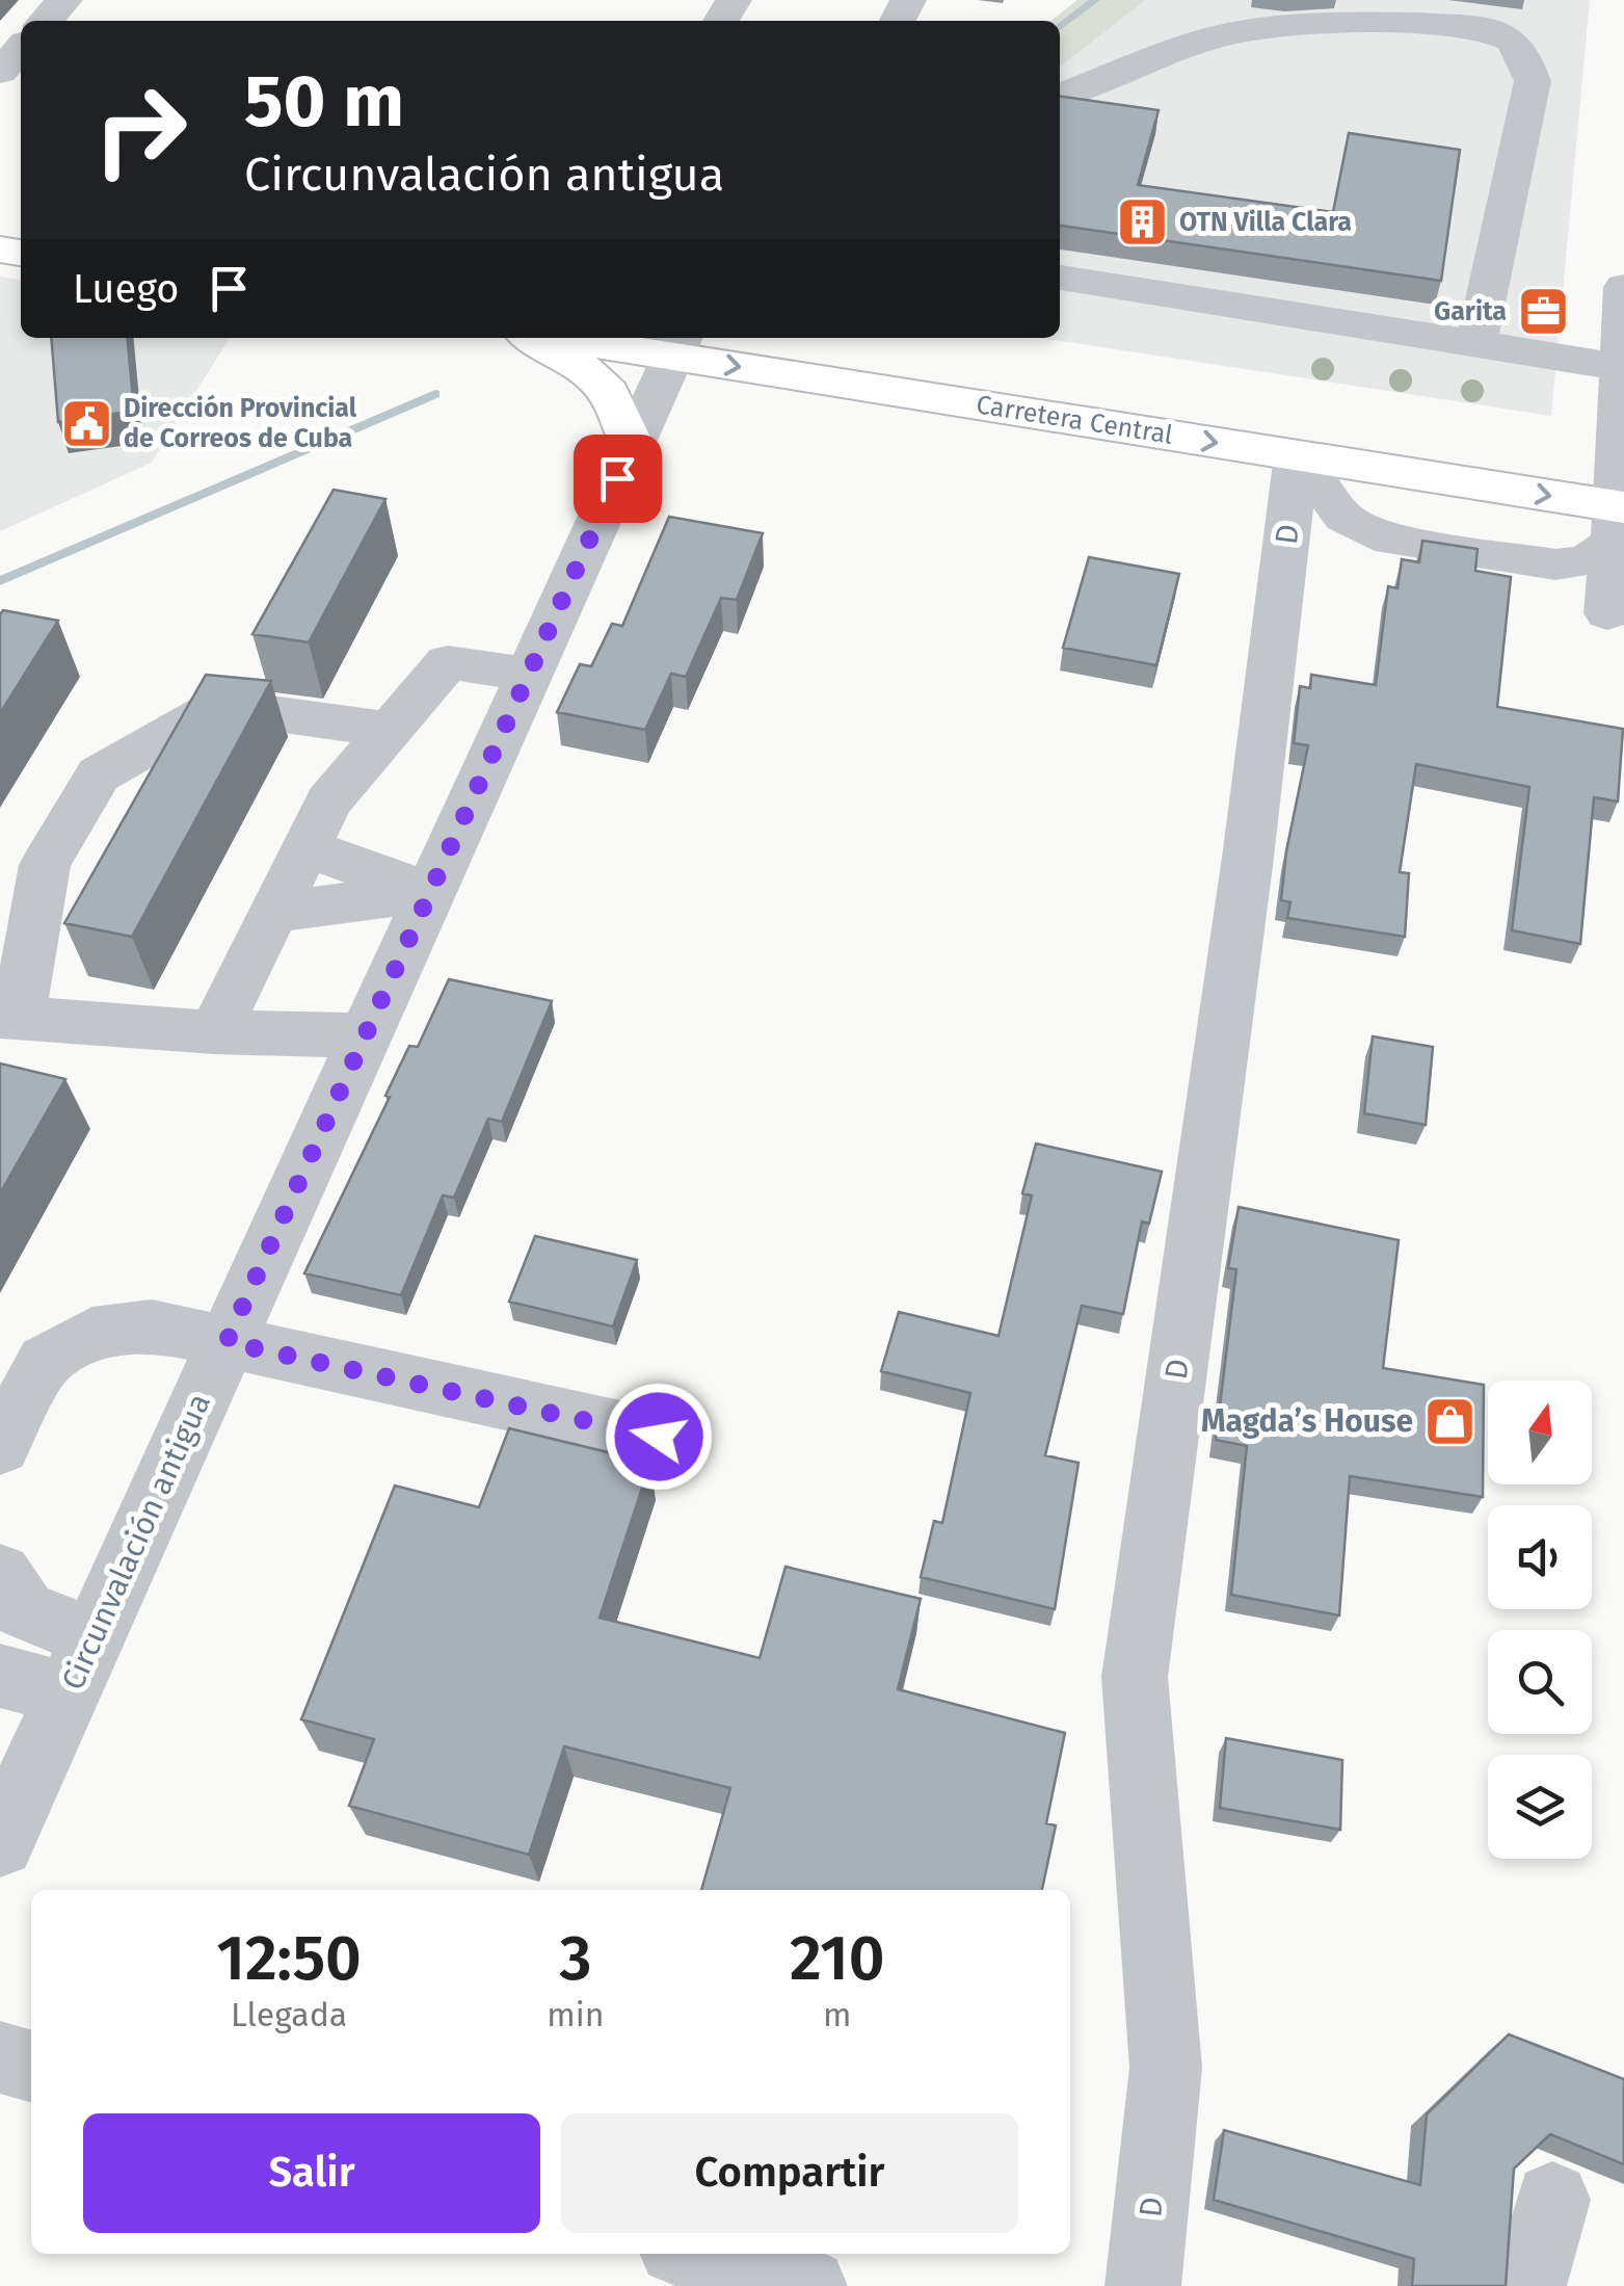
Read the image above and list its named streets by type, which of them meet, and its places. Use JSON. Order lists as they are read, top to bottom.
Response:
{
  "streets": {
    "main road": ["Carretera Central"],
    "street": ["D", "Circunvalación antigua"]
  },
  "crossings": [
    ["Carretera Central", "D"],
    ["Carretera Central", "Circunvalación antigua"]
  ],
  "places": {
    "building": ["OTN Villa Clara"],
    "office": ["Garita"],
    "public building": ["Dirección Provincial de Correos de Cuba"],
    "shop": ["Magda’s House"]
  },
  "north": "top",
  "page": {
    "turn": ["50 m", "Circunvalación antigua"],
    "then": "Luego",
    "eta": [
      "12:50",
      "Llegada",
      "3",
      "min",
      "210",
      "m"
    ],
    "buttons": ["Salir", "Compartir"]
  }
}
